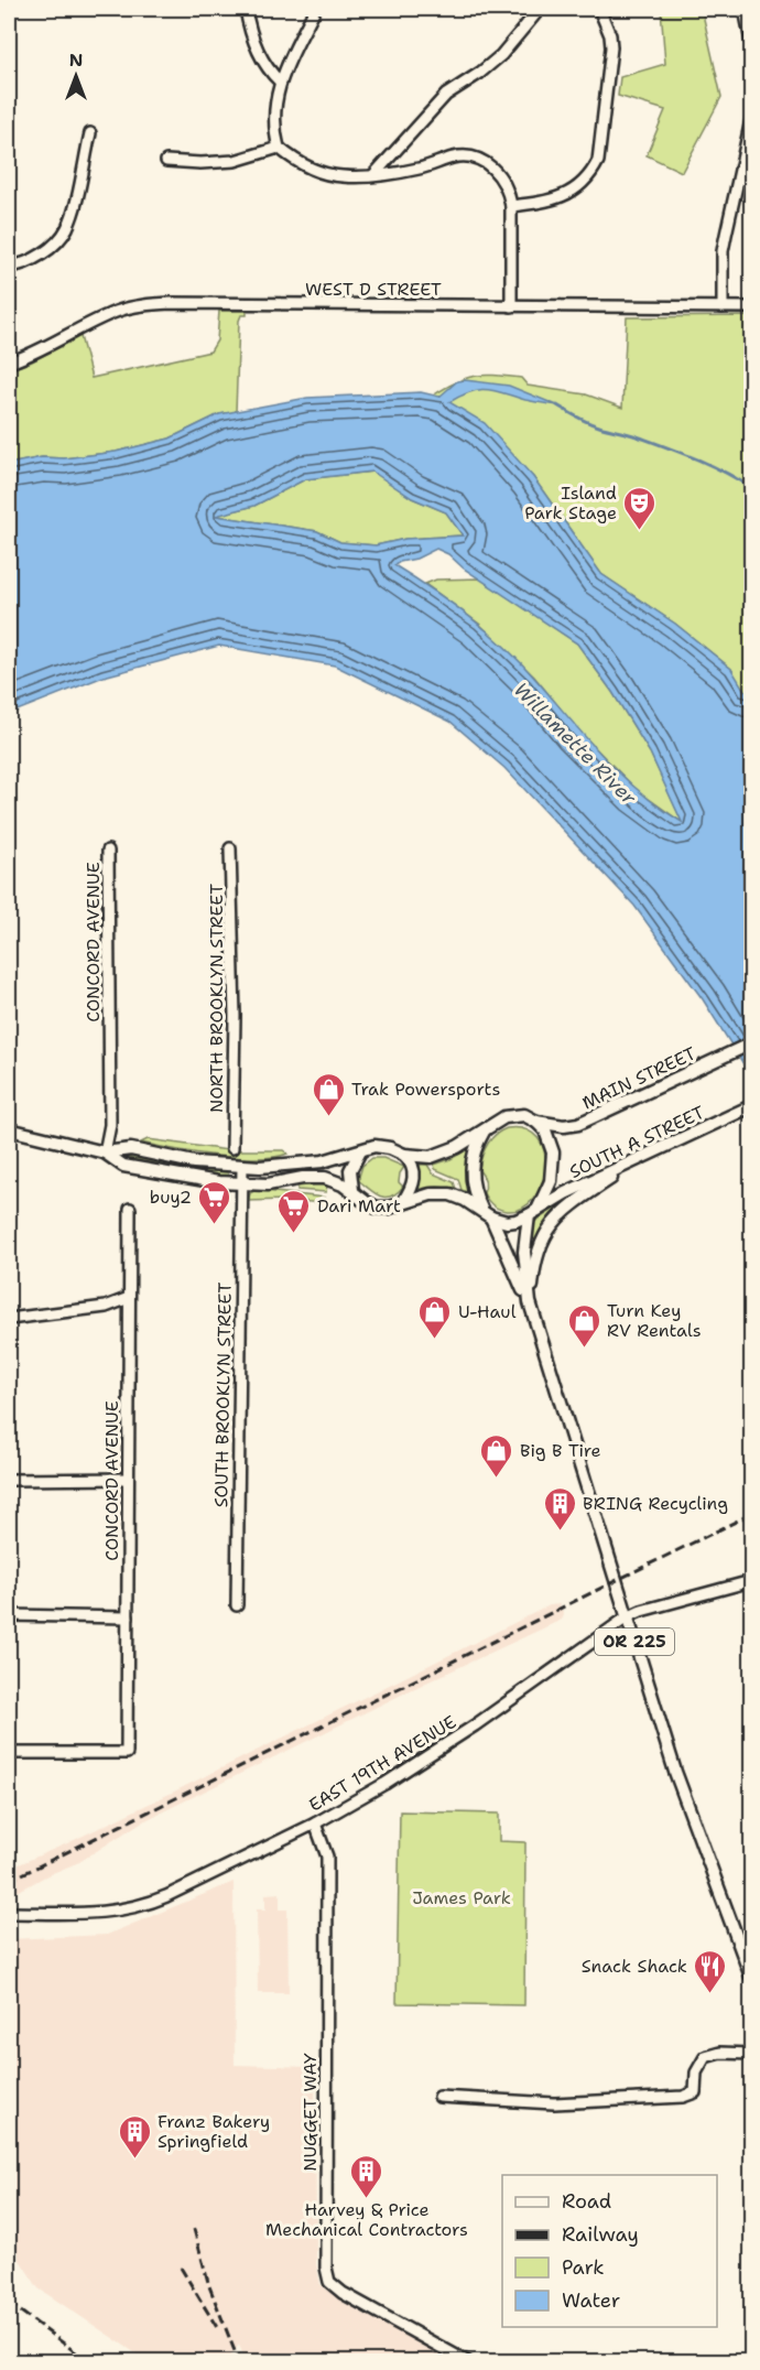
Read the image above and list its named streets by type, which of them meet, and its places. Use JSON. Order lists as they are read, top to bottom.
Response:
{
  "streets": {
    "main road": ["MAIN STREET", "SOUTH A STREET", "OR 225"],
    "street": [
      "WEST D STREET",
      "CONCORD AVENUE",
      "NORTH BROOKLYN STREET",
      "SOUTH BROOKLYN STREET",
      "EAST 19TH AVENUE",
      "NUGGET WAY"
    ]
  },
  "crossings": [
    ["MAIN STREET", "SOUTH A STREET"],
    ["MAIN STREET", "OR 225"],
    ["SOUTH A STREET", "OR 225"],
    ["OR 225", "EAST 19TH AVENUE"],
    ["EAST 19TH AVENUE", "NUGGET WAY"]
  ],
  "water": ["Willamette River"],
  "parks": ["James Park"],
  "places": {
    "theatre": ["Island Park Stage"],
    "shop": [
      "Trak Powersports",
      "U-Haul",
      "Turn Key RV Rentals",
      "Big B Tire"
    ],
    "supermarket": ["buy2", "Dari Mart"],
    "building": ["BRING Recycling", "Franz Bakery Springfield", "Harvey & Price Mechanical Contractors"],
    "restaurant": ["Snack Shack"]
  },
  "legend": [
    "Road",
    "Railway",
    "Park",
    "Water"
  ],
  "north": "top"
}
